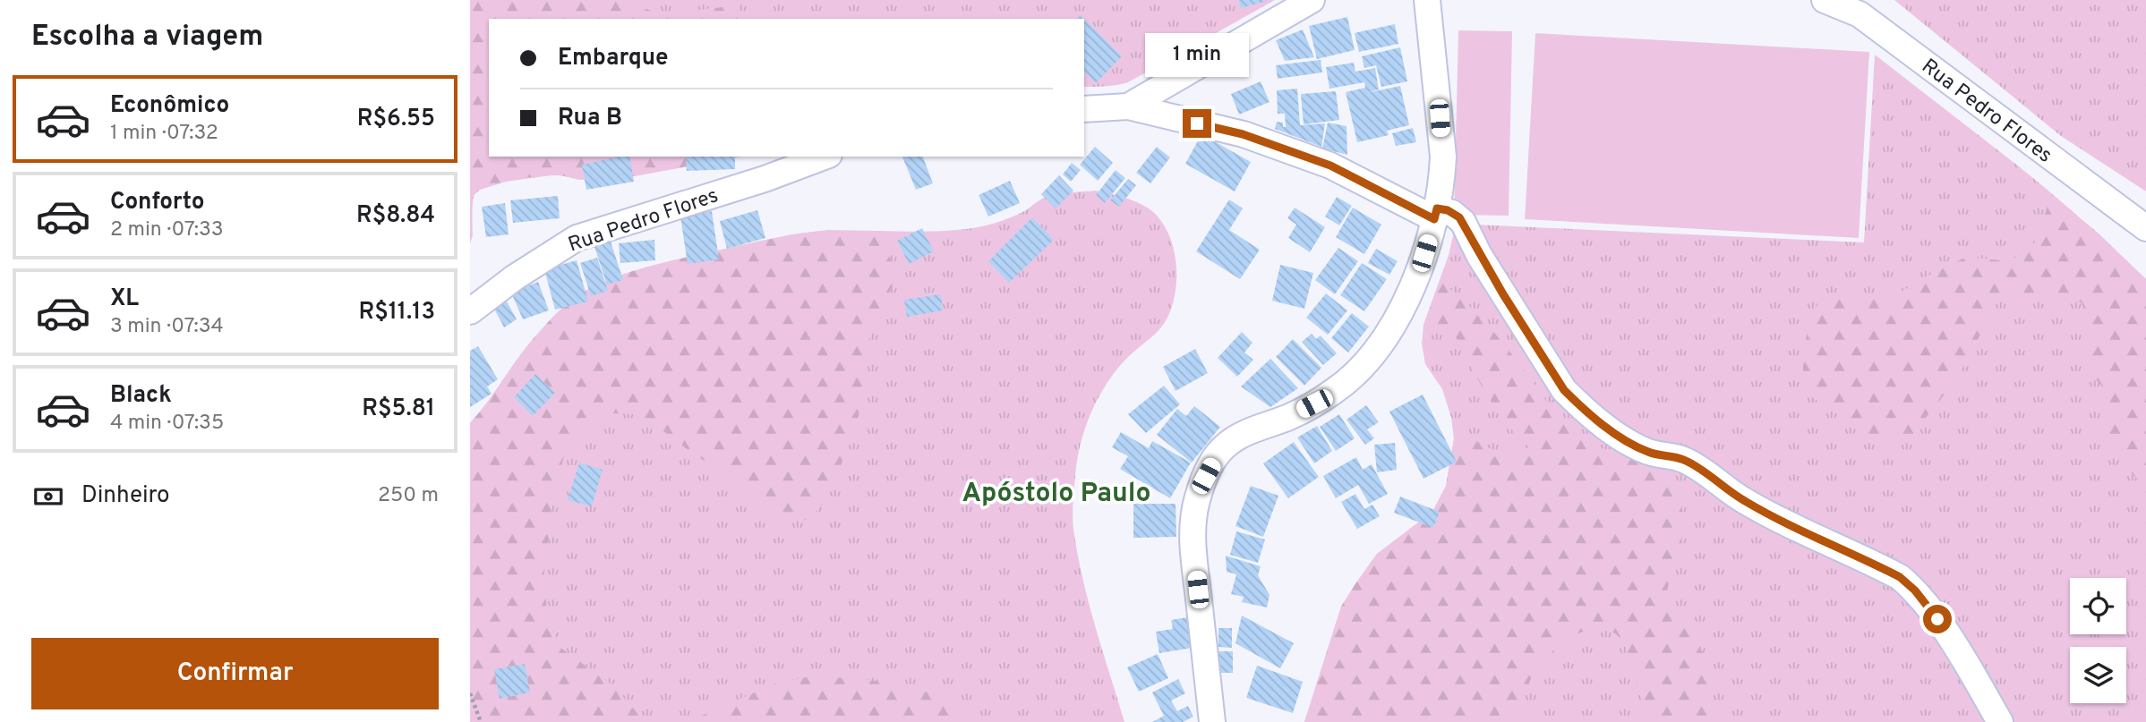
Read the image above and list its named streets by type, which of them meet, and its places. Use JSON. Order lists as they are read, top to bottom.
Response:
{
  "streets": {
    "street": ["Rua Pedro Flores"]
  },
  "districts": ["Apóstolo Paulo"],
  "page": {
    "heading": "Escolha a viagem",
    "banner": ["Embarque", "Rua B"],
    "bubble": "1 min",
    "list": [
      {
        "name": "Econômico",
        "note": "1 min · 07:32",
        "value": "R$6.55"
      },
      {
        "name": "Conforto",
        "note": "2 min · 07:33",
        "value": "R$8.84"
      },
      {
        "name": "XL",
        "note": "3 min · 07:34",
        "value": "R$11.13"
      },
      {
        "name": "Black",
        "note": "4 min · 07:35",
        "value": "R$5.81"
      }
    ],
    "pay": ["Dinheiro", "250 m"],
    "buttons": "Confirmar"
  }
}
